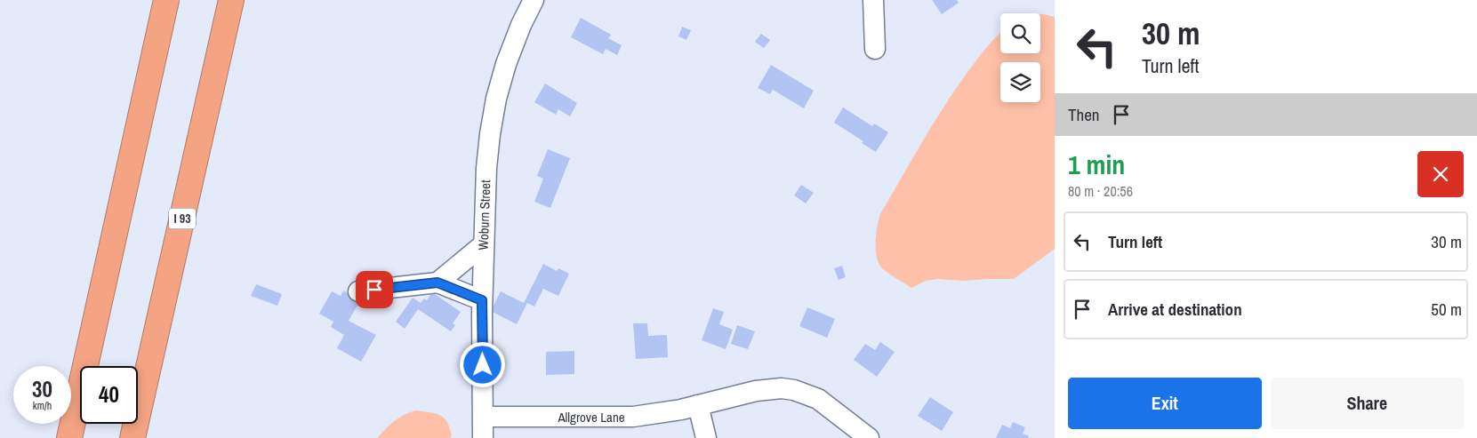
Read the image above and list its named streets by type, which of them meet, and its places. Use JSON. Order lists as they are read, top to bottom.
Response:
{
  "streets": {
    "highway": ["I 93"],
    "street": ["Woburn Street", "Allgrove Lane"]
  },
  "crossings": [
    ["Woburn Street", "Allgrove Lane"]
  ],
  "page": {
    "turn": ["30 m", "Turn left"],
    "then": "Then",
    "heading": ["1 min", "80 m · 20:56"],
    "list": [
      {
        "name": "Turn left",
        "value": "30 m"
      },
      {
        "name": "Arrive at destination",
        "value": "50 m"
      }
    ],
    "speed": "30 km/h",
    "limit": "40",
    "buttons": ["Exit", "Share"]
  }
}
